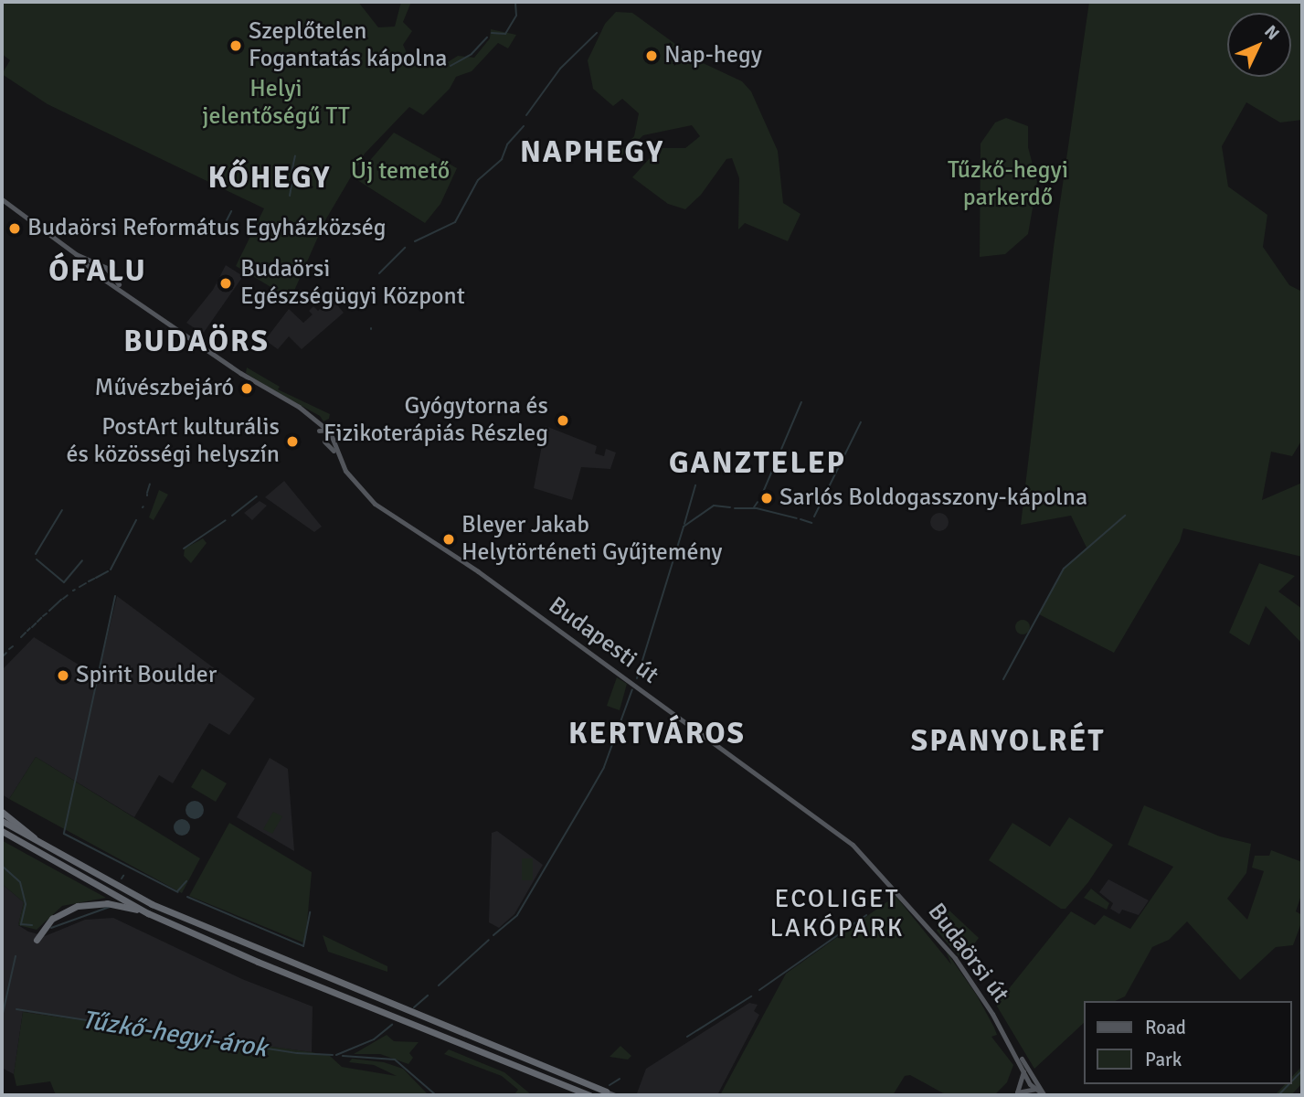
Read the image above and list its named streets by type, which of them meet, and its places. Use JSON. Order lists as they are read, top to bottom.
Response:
{
  "streets": {
    "main road": ["Budapesti út", "Budaörsi út"]
  },
  "crossings": [
    ["Budapesti út", "Budaörsi út"]
  ],
  "districts": [
    "NAPHEGY",
    "KŐHEGY",
    "ÓFALU",
    "BUDAÖRS",
    "GANZTELEP",
    "KERTVÁROS",
    "SPANYOLRÉT",
    "ECOLIGET LAKÓPARK"
  ],
  "water": ["Tűzkő-hegyi-árok"],
  "parks": ["Helyi jelentőségű TT", "Tűzkő-hegyi parkerdő", "Új temető"],
  "places": [
    "Szeplőtelen Fogantatás kápolna",
    "Nap-hegy",
    "Budaörsi Református Egyházközség",
    "Budaörsi Egészségügyi Központ",
    "Művészbejáró",
    "Gyógytorna és Fizikoterápiás Részleg",
    "PostArt kulturális és közösségi helyszín",
    "Sarlós Boldogasszony-kápolna",
    "Bleyer Jakab Helytörténeti Gyűjtemény",
    "Spirit Boulder"
  ],
  "legend": ["Road", "Park"],
  "north": "top right"
}
